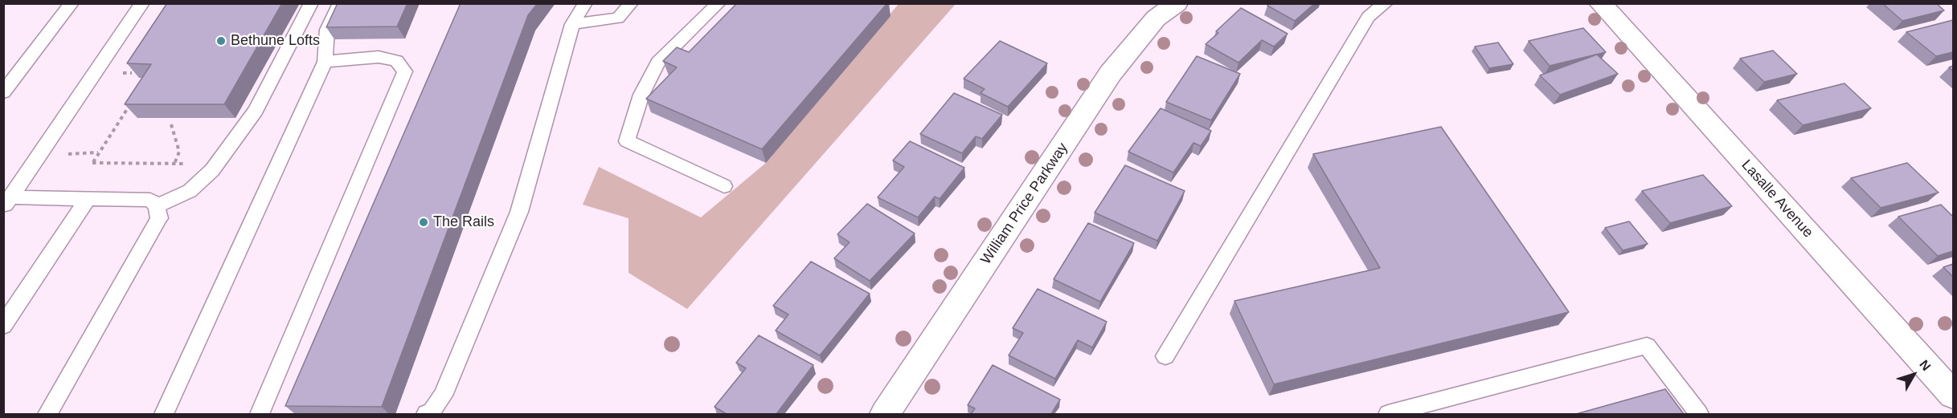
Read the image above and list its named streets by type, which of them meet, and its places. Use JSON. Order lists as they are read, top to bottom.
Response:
{
  "streets": {
    "street": ["Lasalle Avenue", "William Price Parkway"]
  },
  "places": ["Bethune Lofts", "The Rails"],
  "north": "top right"
}
